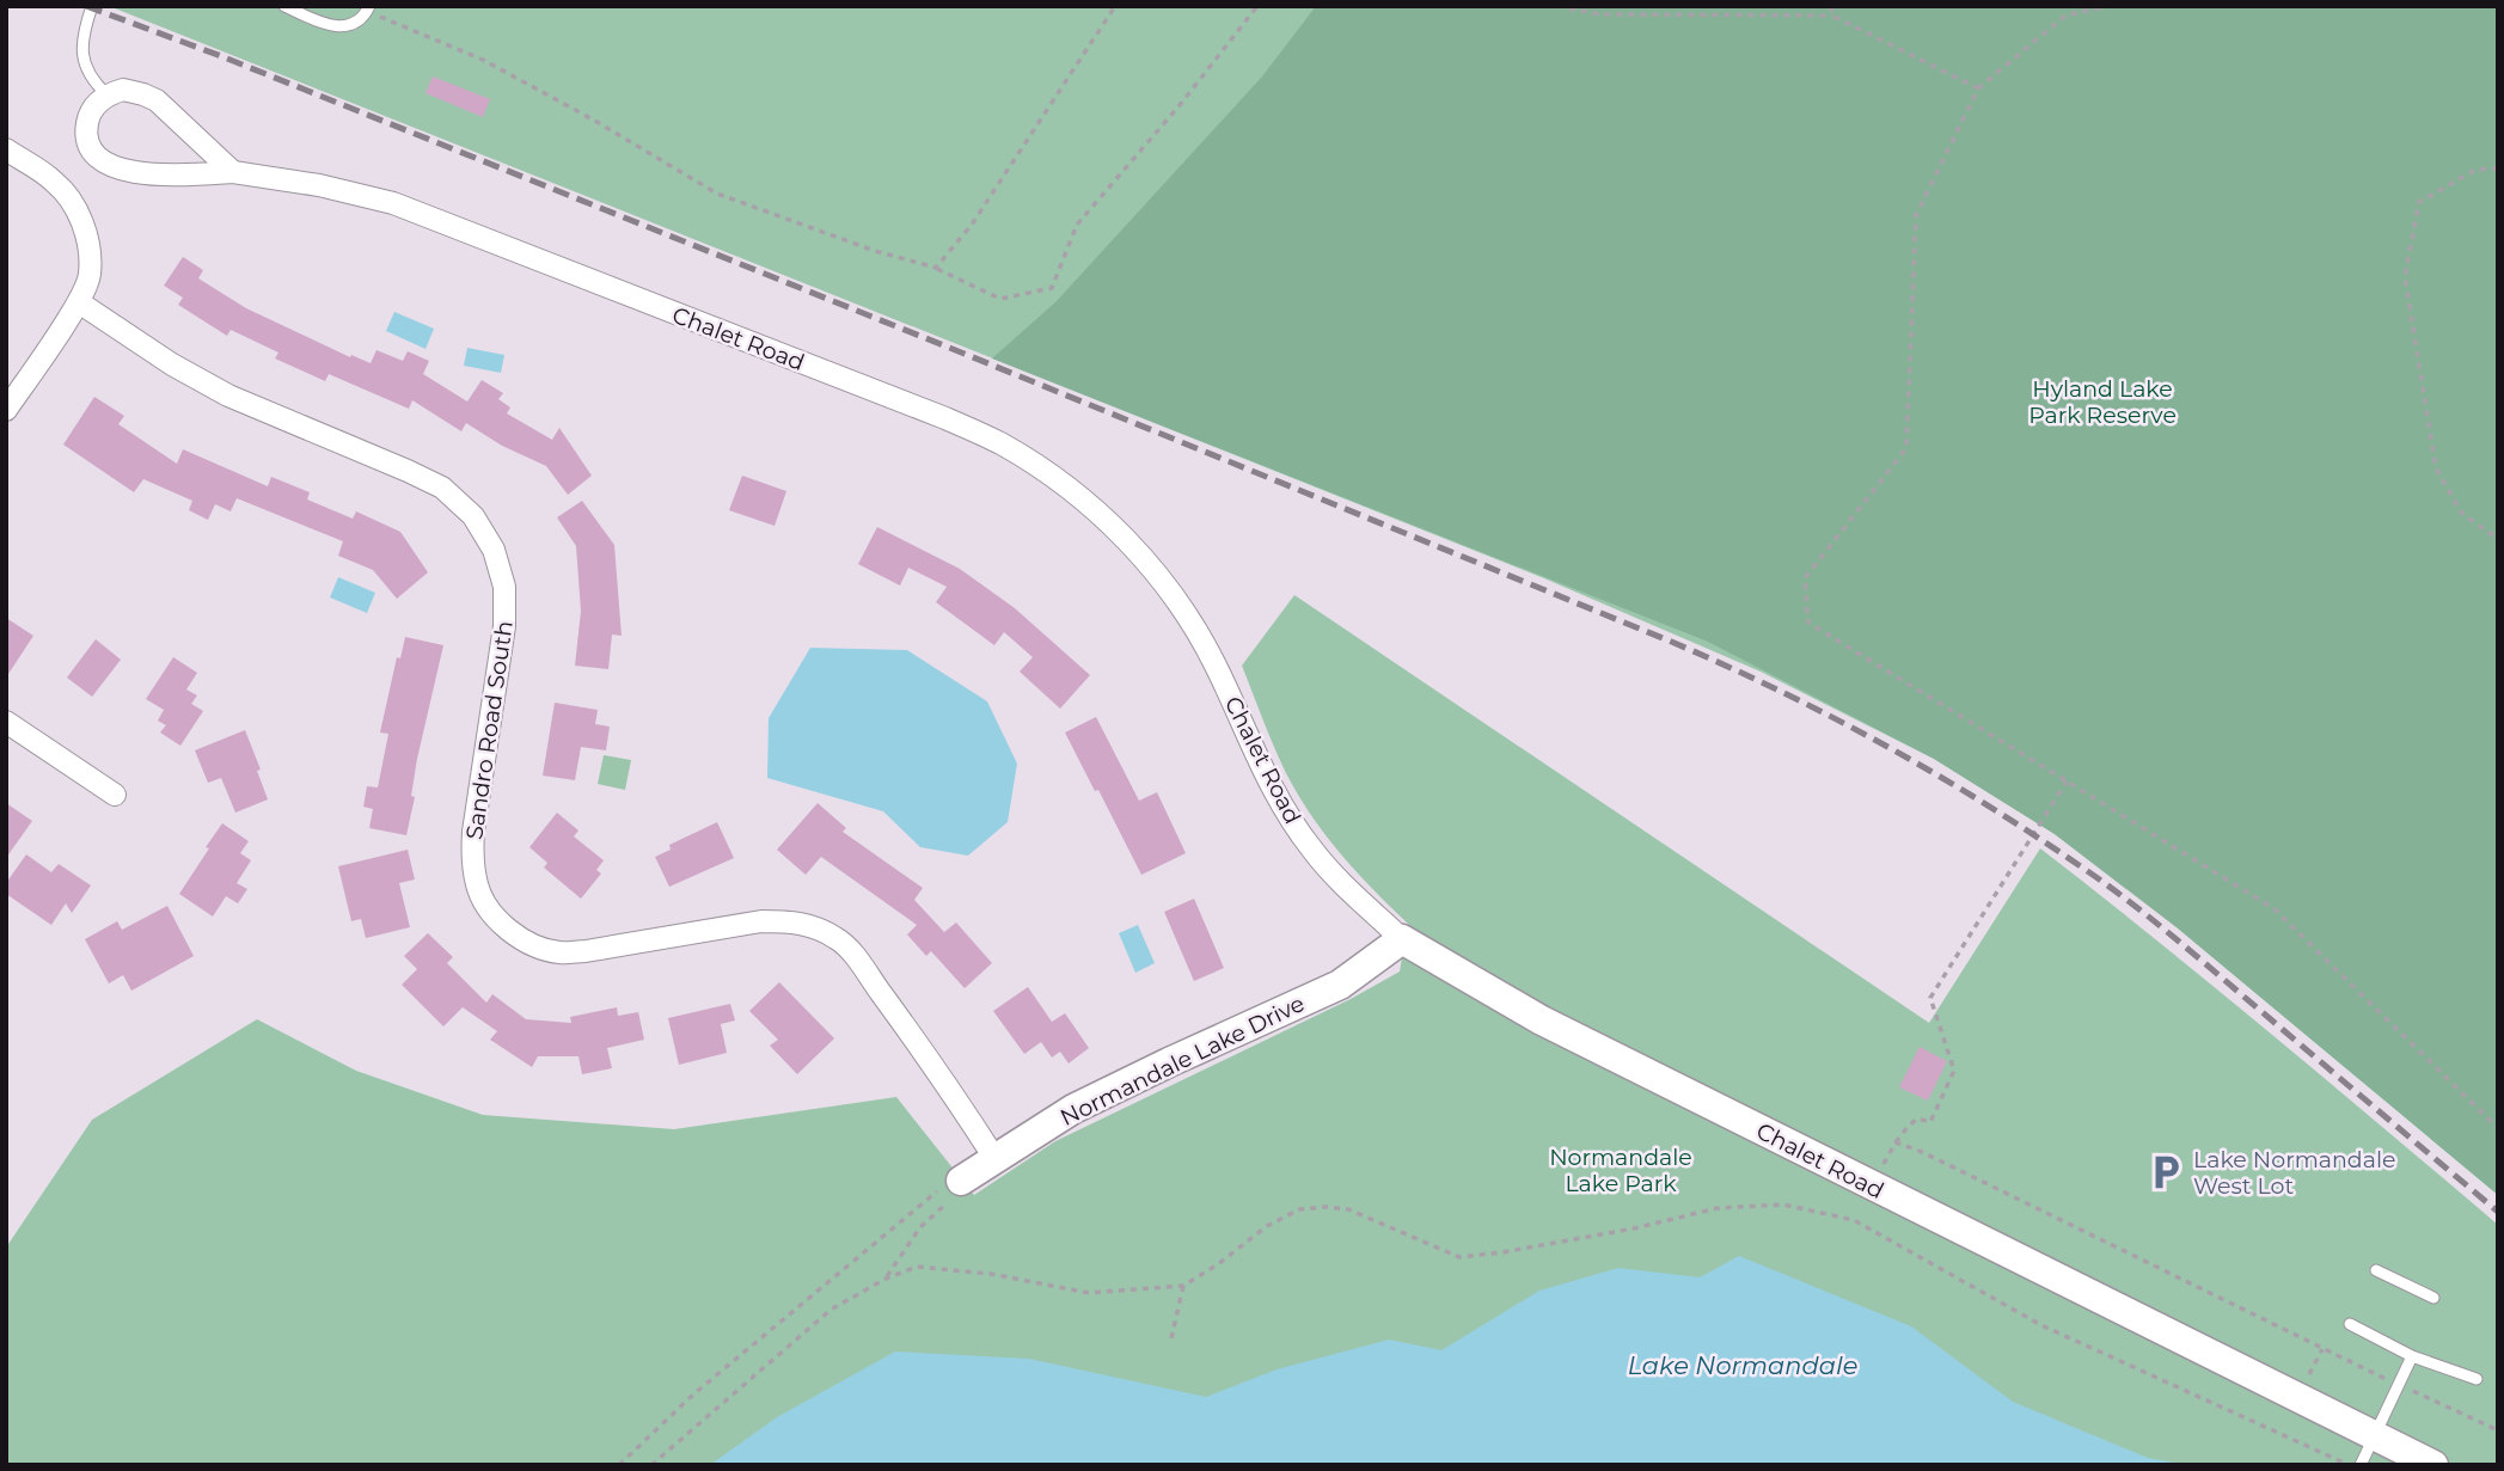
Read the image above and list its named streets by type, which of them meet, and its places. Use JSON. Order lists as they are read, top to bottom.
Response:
{
  "streets": {
    "street": ["Chalet Road", "Sandro Road South", "Normandale Lake Drive"]
  },
  "crossings": [
    ["Chalet Road", "Normandale Lake Drive"],
    ["Sandro Road South", "Normandale Lake Drive"]
  ],
  "water": ["Lake Normandale"],
  "parks": ["Hyland Lake Park Reserve", "Normandale Lake Park"],
  "places": {
    "parking": ["Lake Normandale West Lot"]
  }
}
